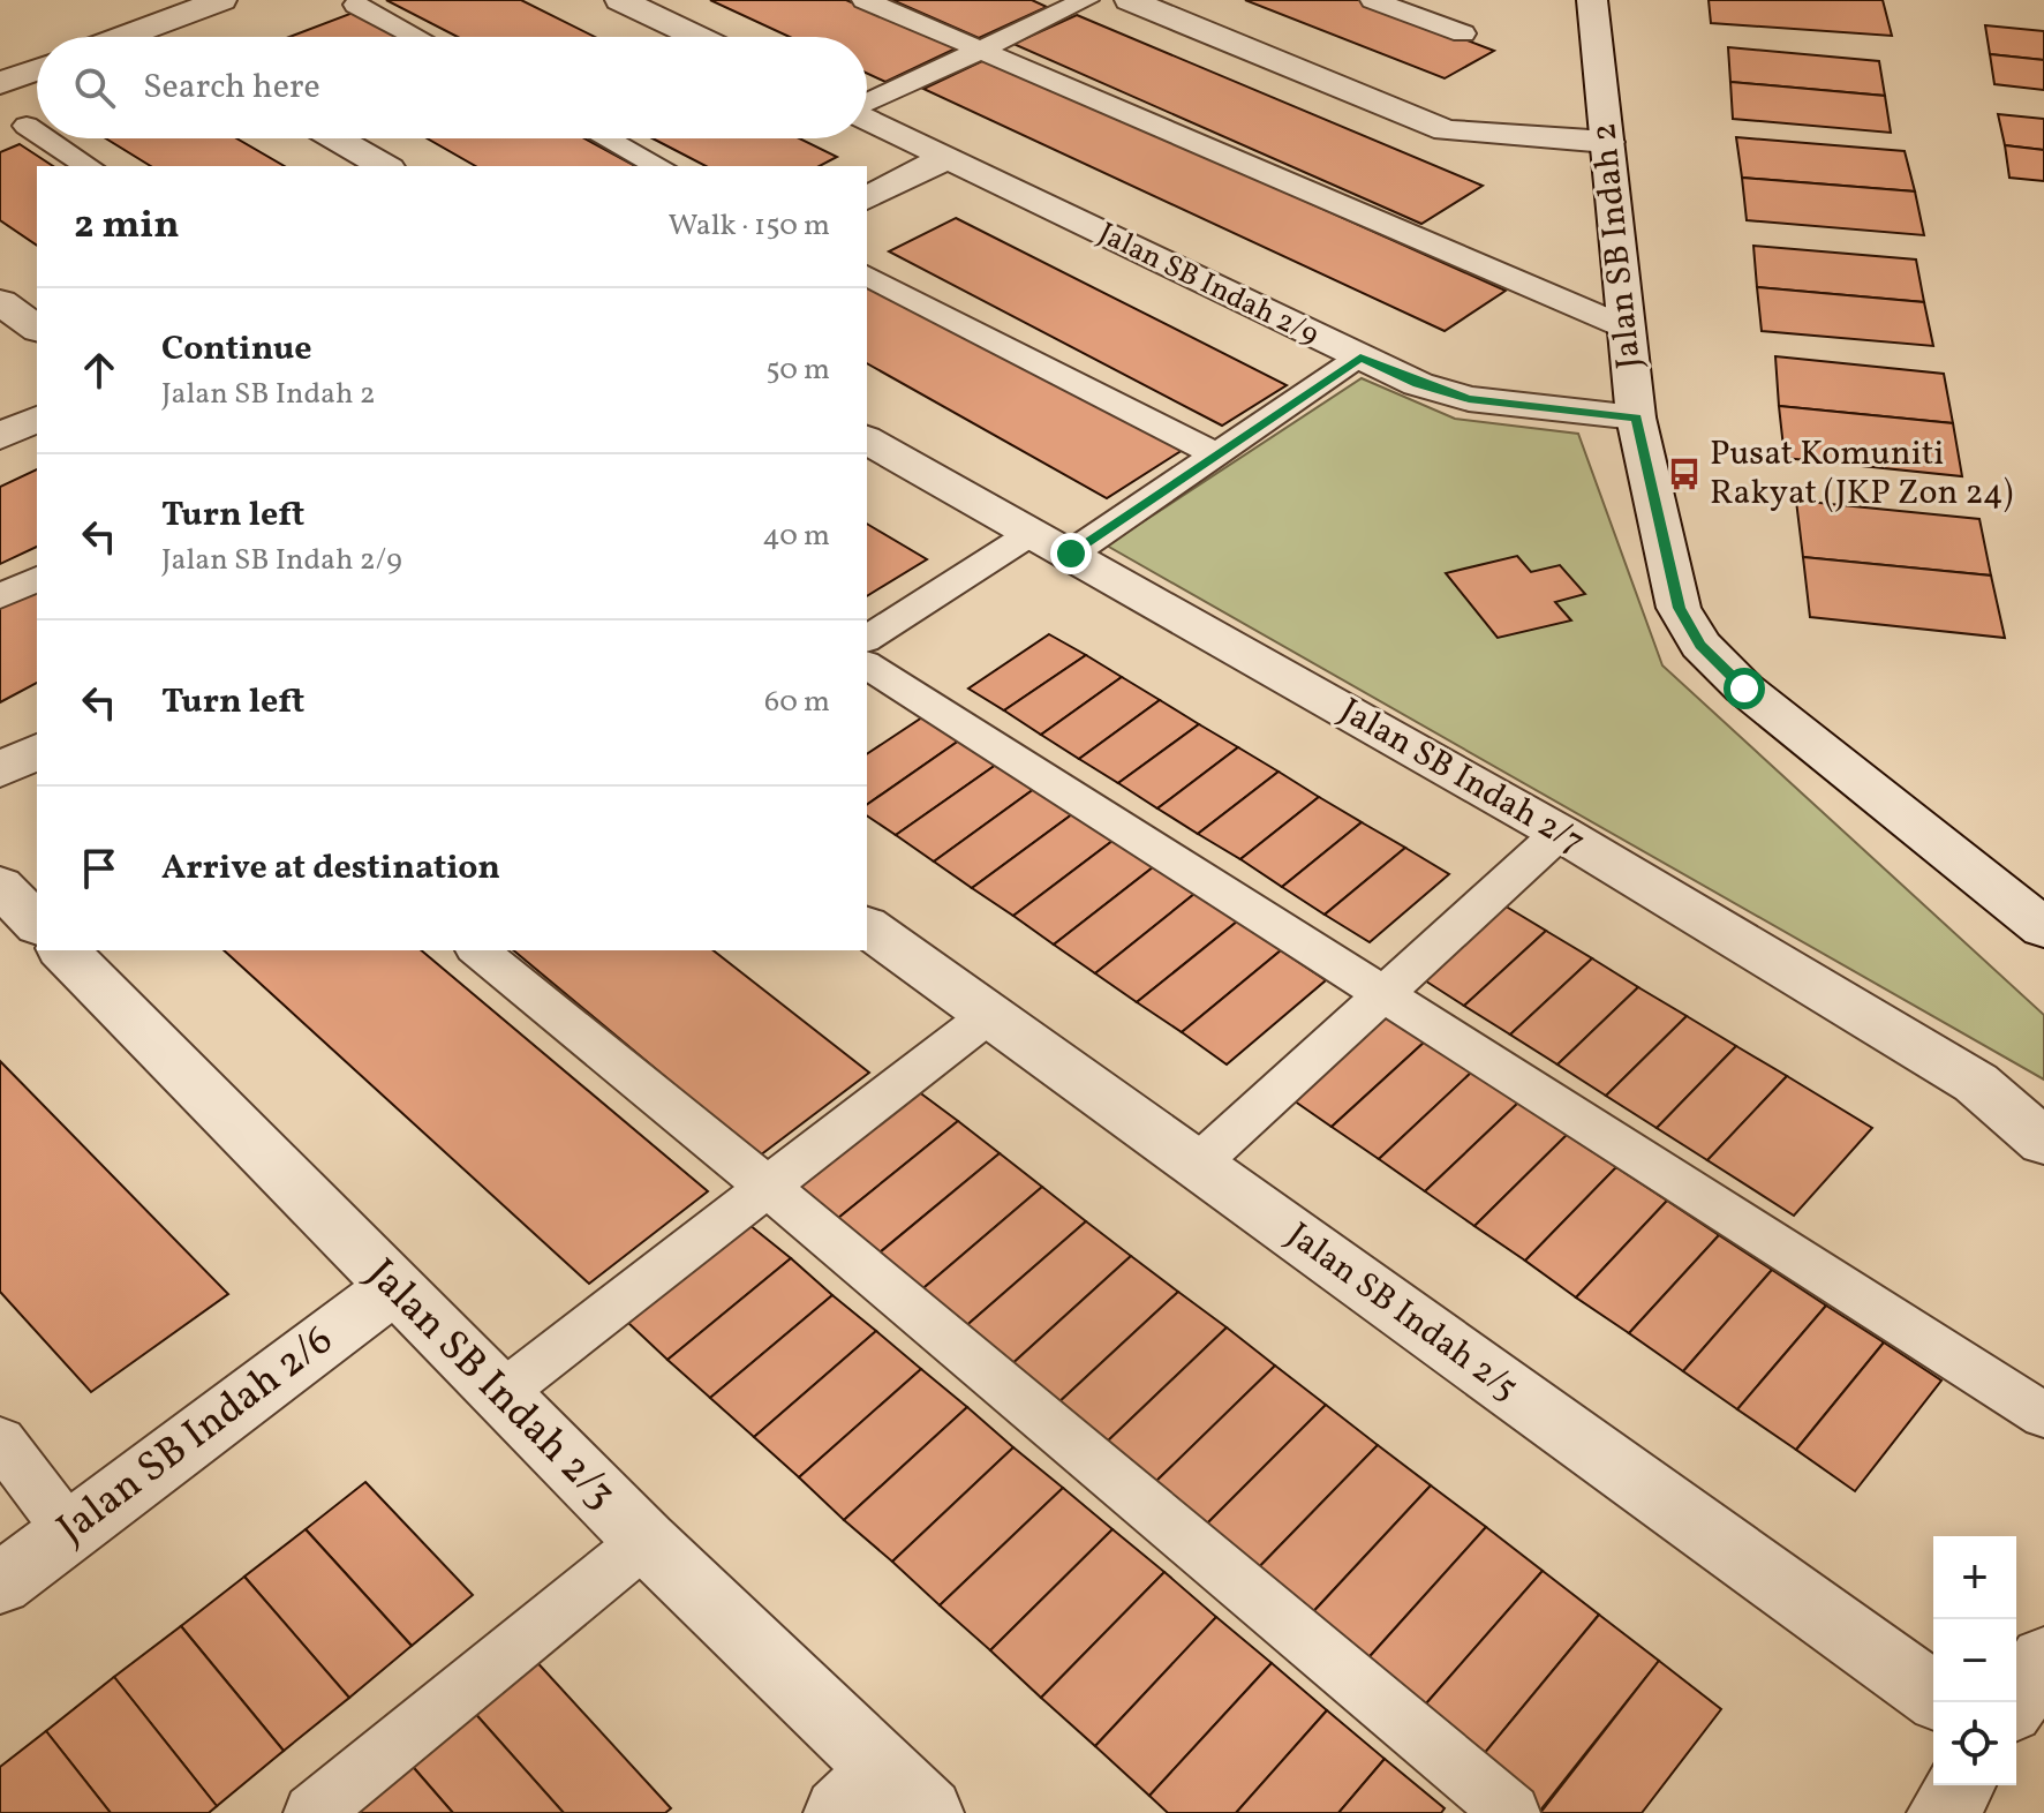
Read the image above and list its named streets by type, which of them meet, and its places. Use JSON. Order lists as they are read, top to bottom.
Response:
{
  "streets": {
    "street": [
      "Jalan SB Indah 2",
      "Jalan SB Indah 2/9",
      "Jalan SB Indah 2/7",
      "Jalan SB Indah 2/5",
      "Jalan SB Indah 2/3",
      "Jalan SB Indah 2/6"
    ]
  },
  "crossings": [
    ["Jalan SB Indah 2", "Jalan SB Indah 2/9"],
    ["Jalan SB Indah 2/3", "Jalan SB Indah 2/6"]
  ],
  "places": {
    "bus stop": ["Pusat Komuniti Rakyat (JKP Zon 24)"]
  },
  "page": {
    "search": "Search here",
    "heading": ["2 min", "Walk · 150 m"],
    "list": [
      ["Continue", "Jalan SB Indah 2", "50 m"],
      ["Turn left", "Jalan SB Indah 2/9", "40 m"],
      ["Turn left", "60 m"],
      "Arrive at destination"
    ],
    "map_buttons": ["+", "−"]
  }
}
